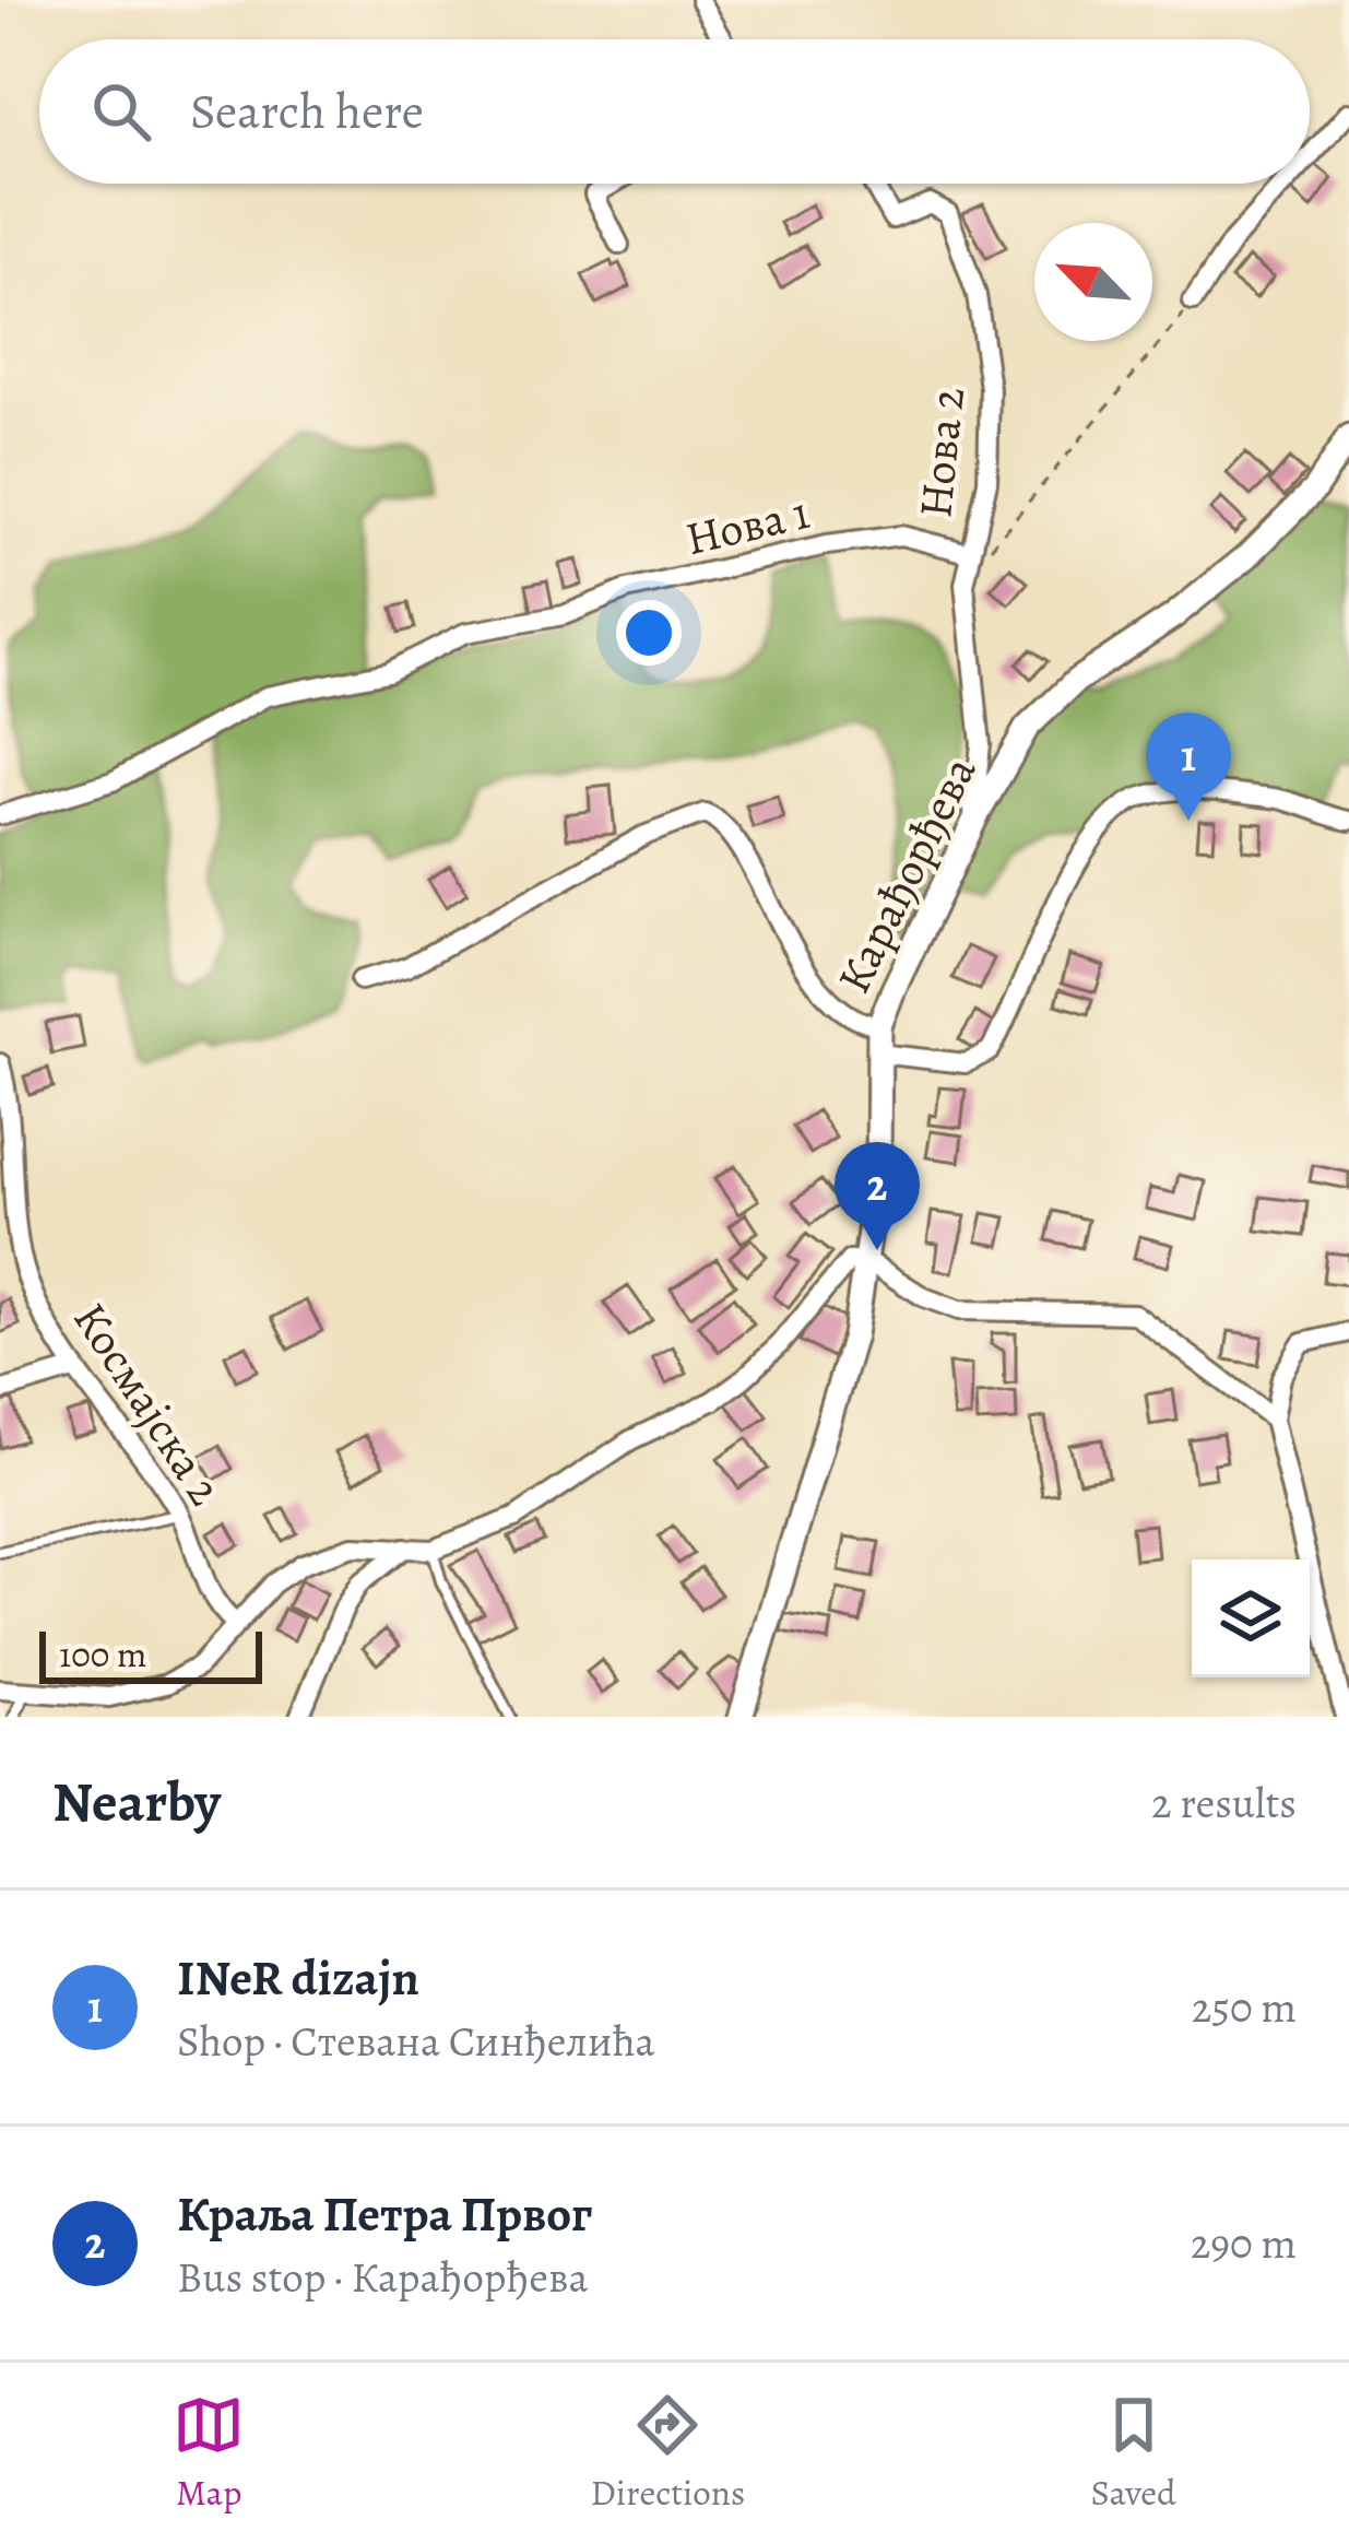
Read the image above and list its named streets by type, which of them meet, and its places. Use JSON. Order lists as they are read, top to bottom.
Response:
{
  "streets": {
    "street": [
      "Нова 2",
      "Нова 1",
      "Карађорђева",
      "Космајска 2"
    ]
  },
  "crossings": [
    ["Нова 2", "Нова 1"],
    ["Нова 2", "Карађорђева"]
  ],
  "scale_bar": "100 m",
  "north": "top left",
  "page": {
    "search": "Search here",
    "pins": ["1", "2"],
    "scale": "100 m",
    "heading": ["Nearby", "2 results"],
    "list": [
      {
        "mark": "1",
        "name": "INeR dizajn",
        "note": "Shop · Стевана Синђелића",
        "value": "250 m"
      },
      {
        "mark": "2",
        "name": "Краља Петра Првог",
        "note": "Bus stop · Карађорђева",
        "value": "290 m"
      }
    ],
    "nav": ["Map", "Directions", "Saved"]
  }
}
